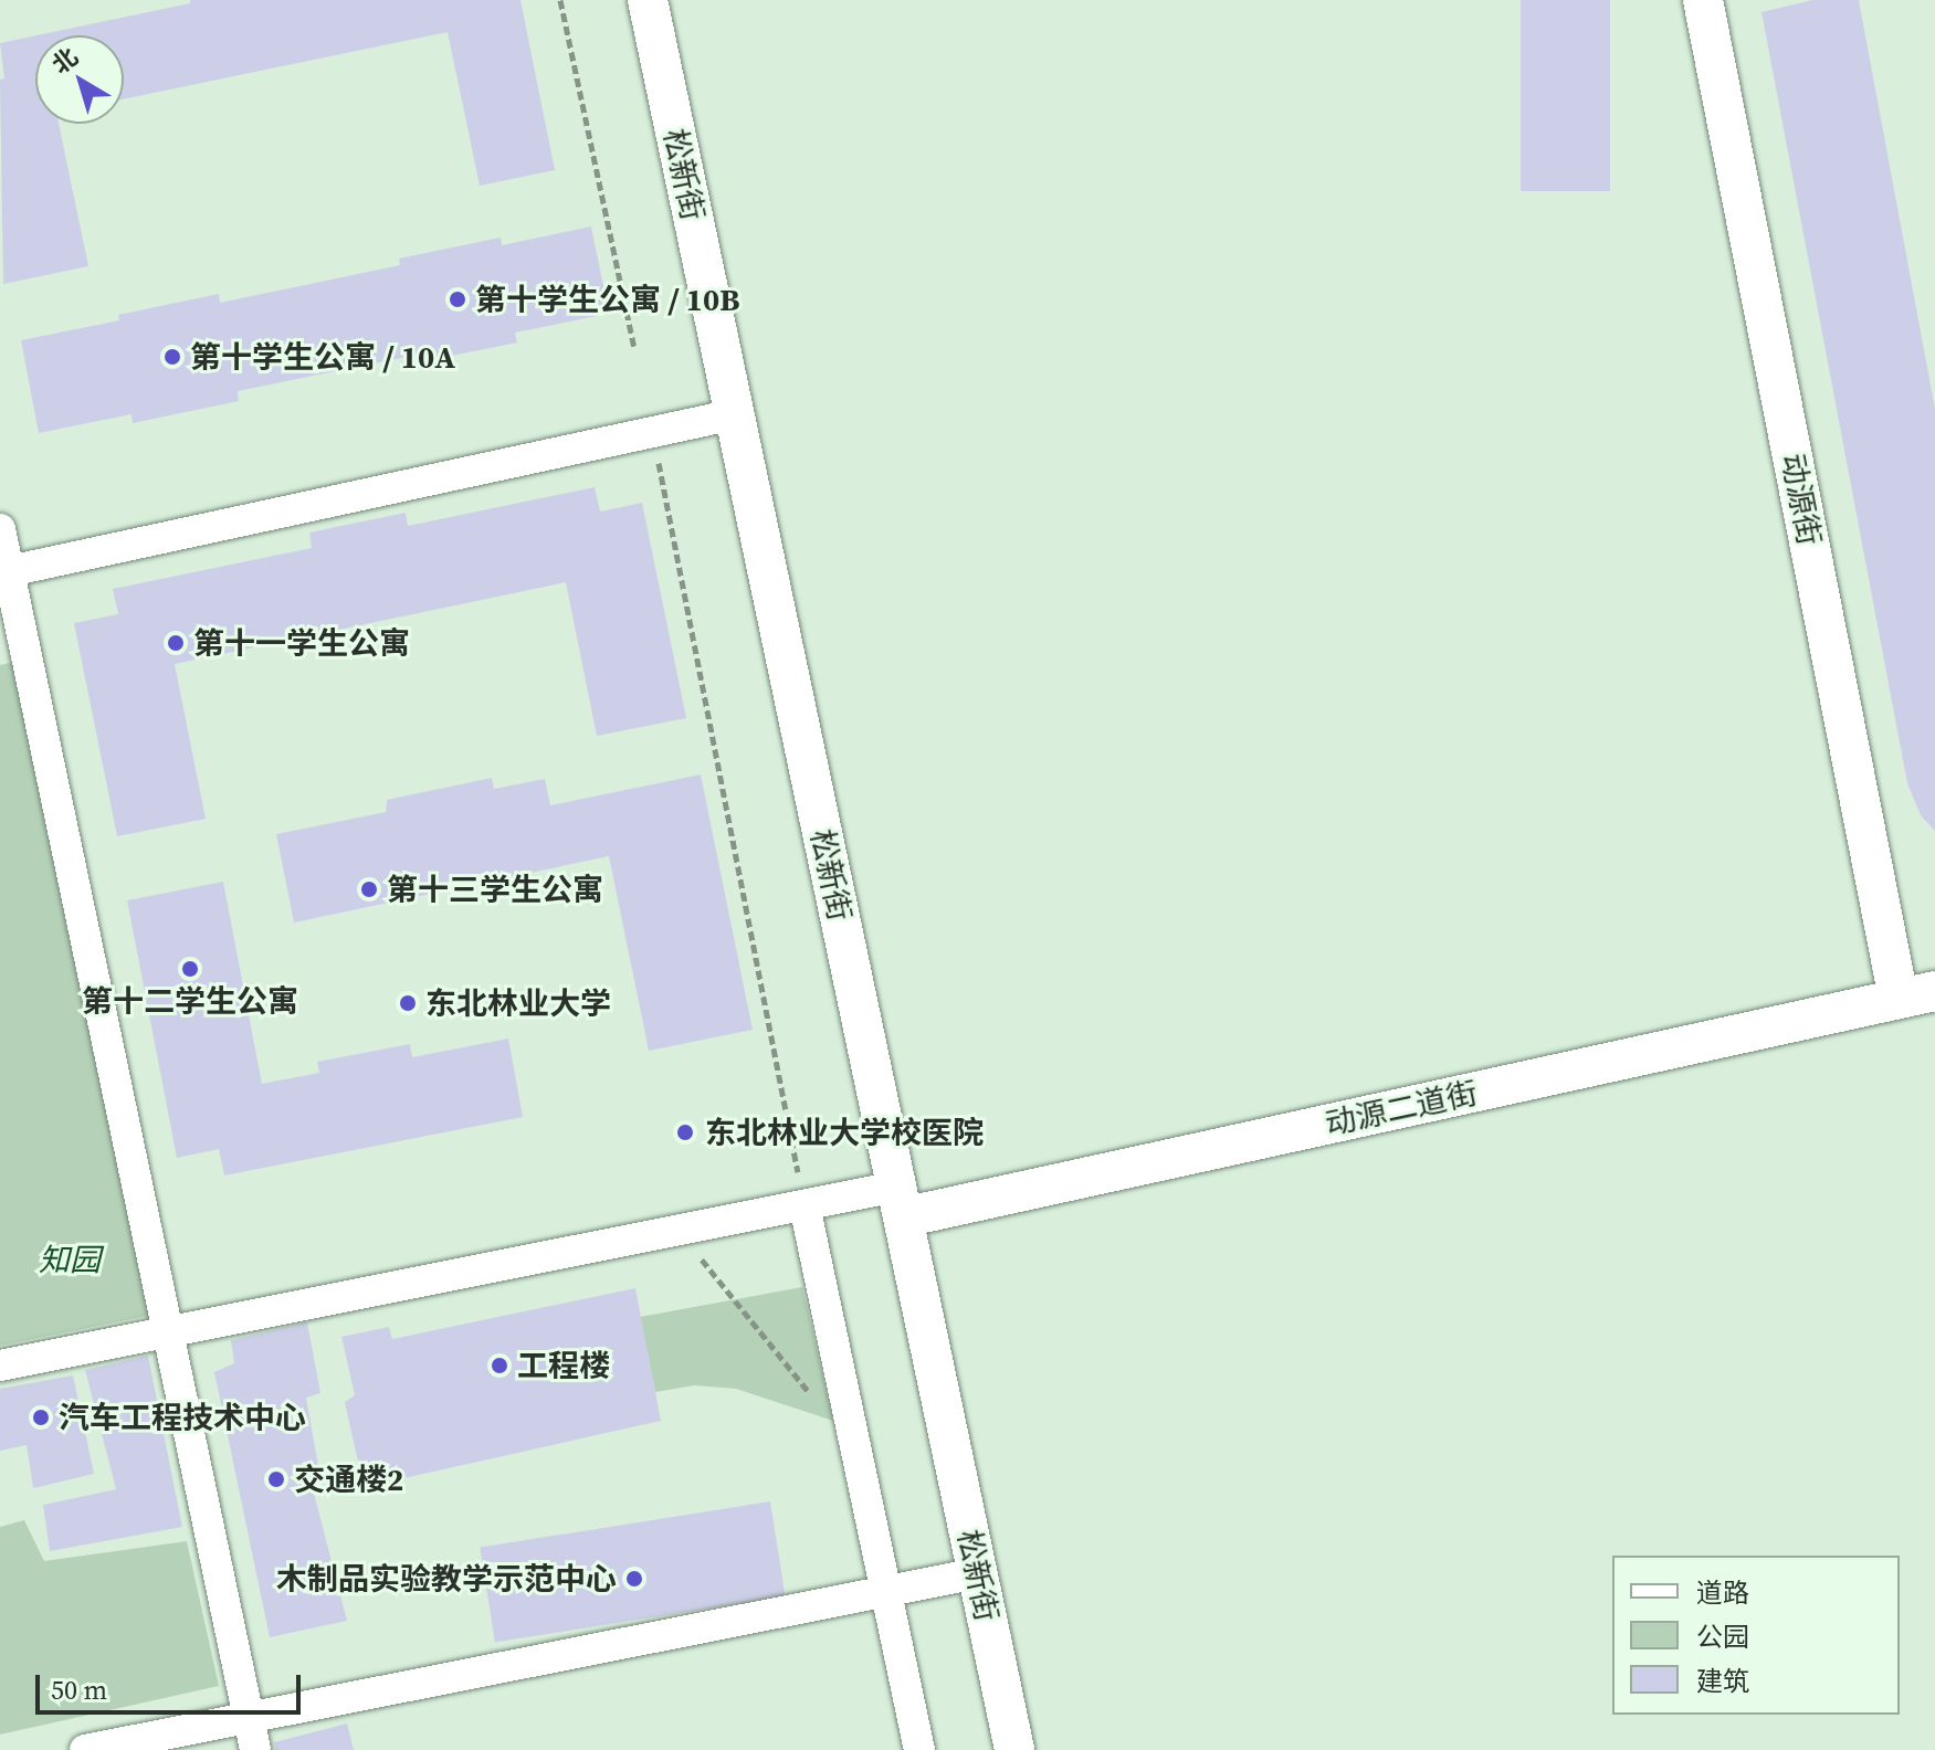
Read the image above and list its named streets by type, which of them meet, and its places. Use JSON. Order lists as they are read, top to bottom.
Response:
{
  "streets": {
    "street": ["松新街", "动源街", "动源二道街"]
  },
  "crossings": [
    ["松新街", "动源二道街"],
    ["动源街", "动源二道街"]
  ],
  "parks": ["知园"],
  "places": [
    "第十学生公寓 / 10B",
    "第十学生公寓 / 10A",
    "第十一学生公寓",
    "第十三学生公寓",
    "第十二学生公寓",
    "东北林业大学",
    "东北林业大学校医院",
    "工程楼",
    "汽车工程技术中心",
    "交通楼2",
    "木制品实验教学示范中心"
  ],
  "legend": ["道路", "公园", "建筑"],
  "scale_bar": "50 m",
  "north": "top left"
}
